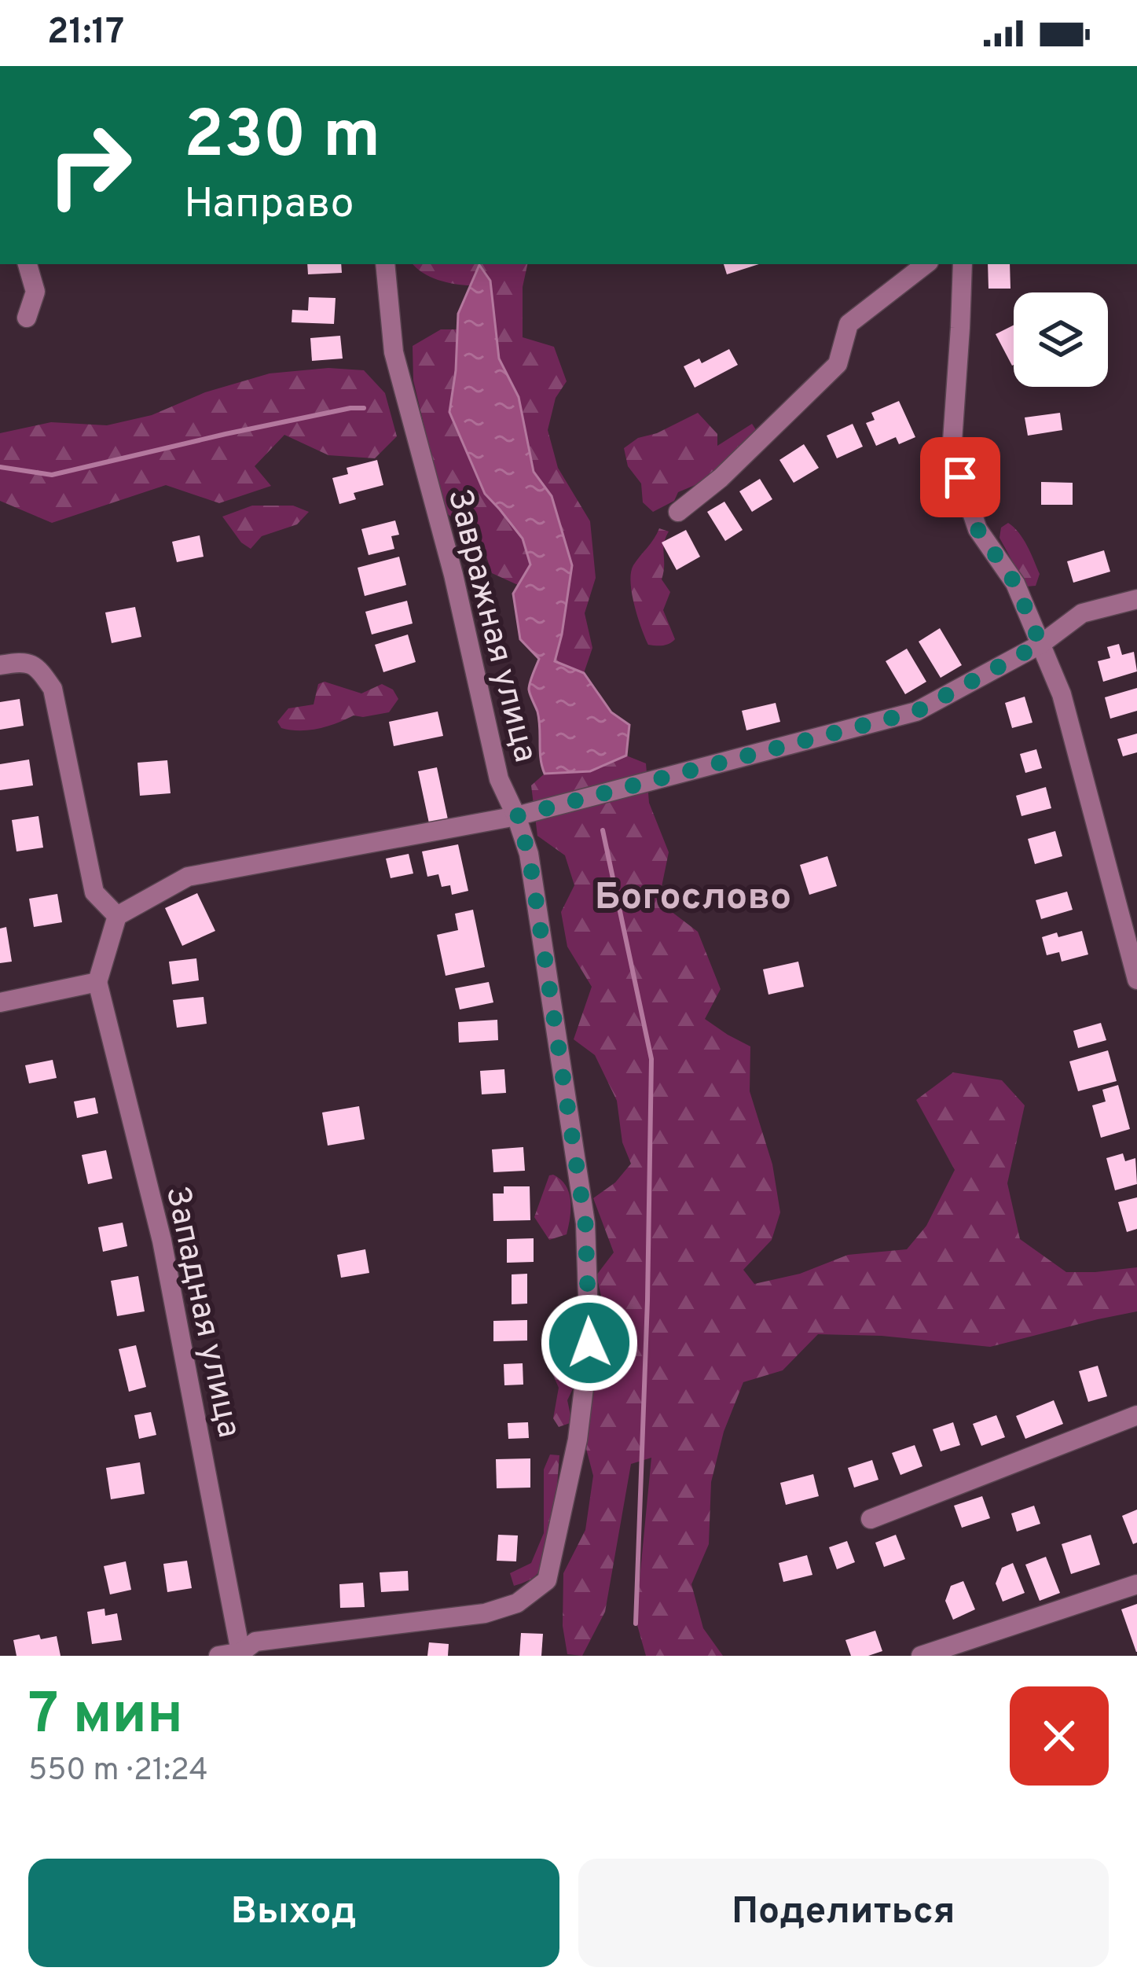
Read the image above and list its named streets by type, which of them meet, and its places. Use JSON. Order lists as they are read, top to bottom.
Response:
{
  "streets": {
    "street": ["Завражная улица", "Западная улица"]
  },
  "crossings": [
    ["Завражная улица", "Западная улица"]
  ],
  "districts": ["Богослово"],
  "page": {
    "status": "21:17",
    "turn": ["230 m", "Направо"],
    "heading": ["7 мин", "550 m · 21:24"],
    "buttons": ["Выход", "Поделиться"]
  }
}
